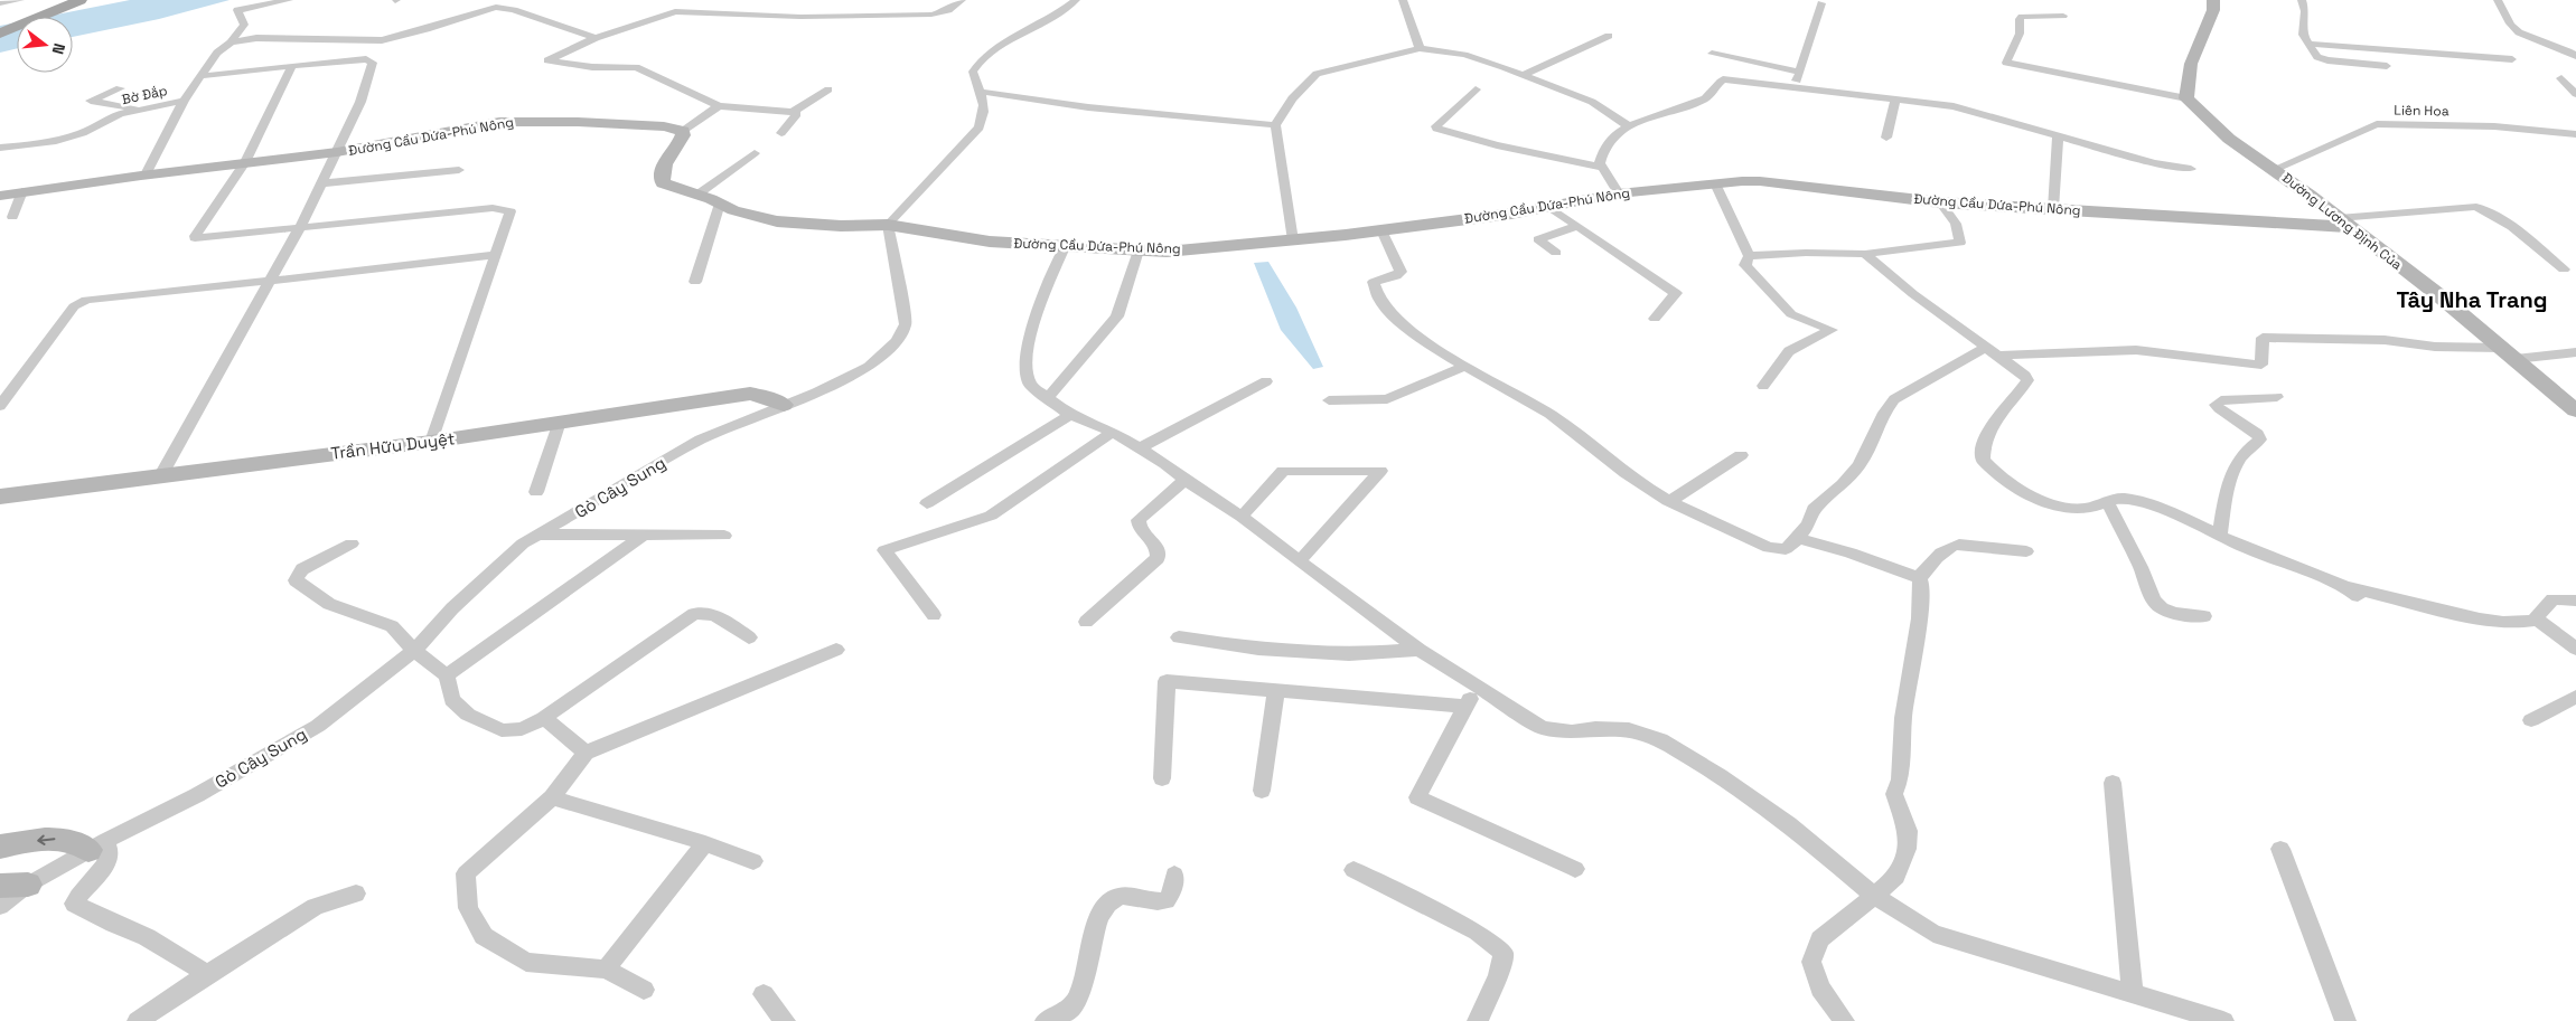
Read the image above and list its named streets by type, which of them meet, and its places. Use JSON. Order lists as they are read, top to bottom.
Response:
{
  "streets": {
    "street": [
      "Bờ Đắp",
      "Liên Hoa",
      "Đường Cầu Dứa-Phú Nông",
      "Đường Lương Định Của",
      "Trần Hữu Duyệt",
      "Gò Cây Sung"
    ]
  },
  "crossings": [
    ["Bờ Đắp", "Đường Cầu Dứa-Phú Nông"],
    ["Liên Hoa", "Đường Lương Định Của"],
    ["Đường Cầu Dứa-Phú Nông", "Đường Lương Định Của"],
    ["Đường Cầu Dứa-Phú Nông", "Gò Cây Sung"],
    ["Trần Hữu Duyệt", "Gò Cây Sung"]
  ],
  "districts": ["Tây Nha Trang"],
  "north": "right"
}
